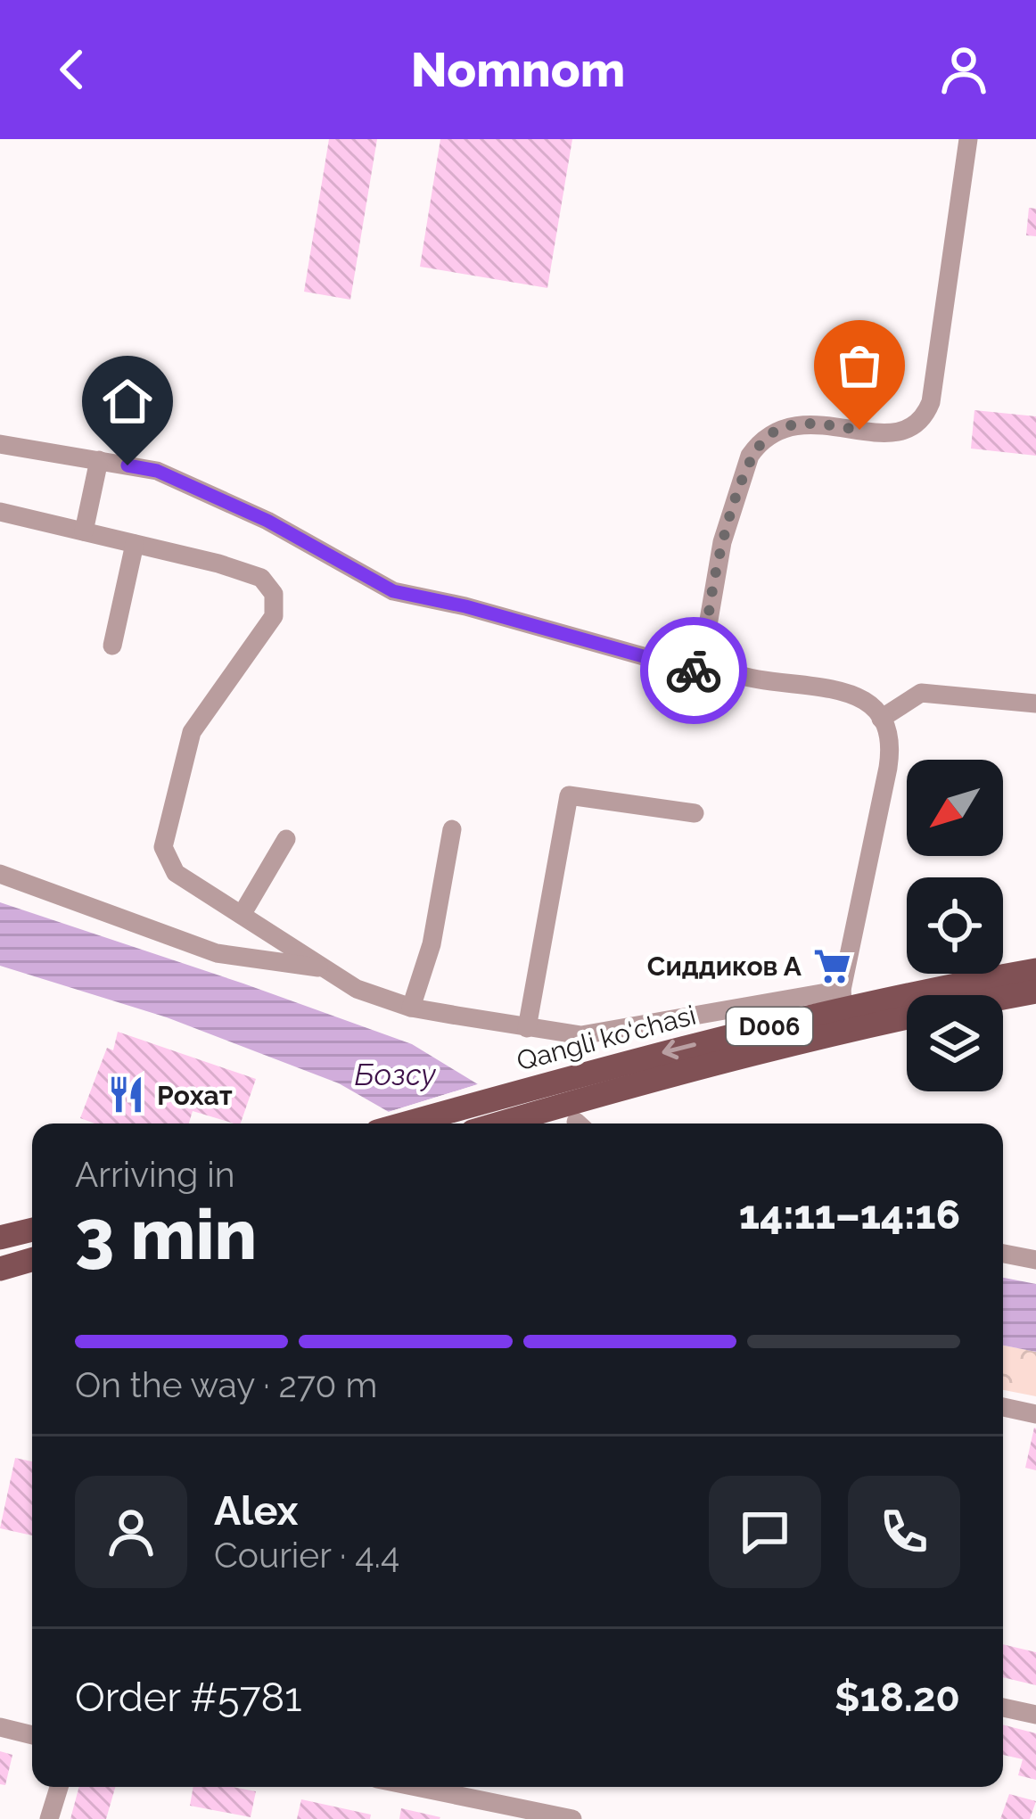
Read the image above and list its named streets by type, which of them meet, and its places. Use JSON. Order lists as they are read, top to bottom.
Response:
{
  "streets": {
    "main road": ["D006", "Qangli ko‘chasi"]
  },
  "water": ["Бозсу"],
  "places": {
    "supermarket": ["Сиддиков А"],
    "restaurant": ["Рохат"]
  },
  "north": "bottom left",
  "page": {
    "header": "Nomnom",
    "heading": ["3 min", "Arriving in", "14:11–14:16"],
    "panel": [
      "Alex",
      "Courier · 4.4",
      "Order #5781",
      "$18.20"
    ],
    "bar": "On the way · 270 m"
  }
}
